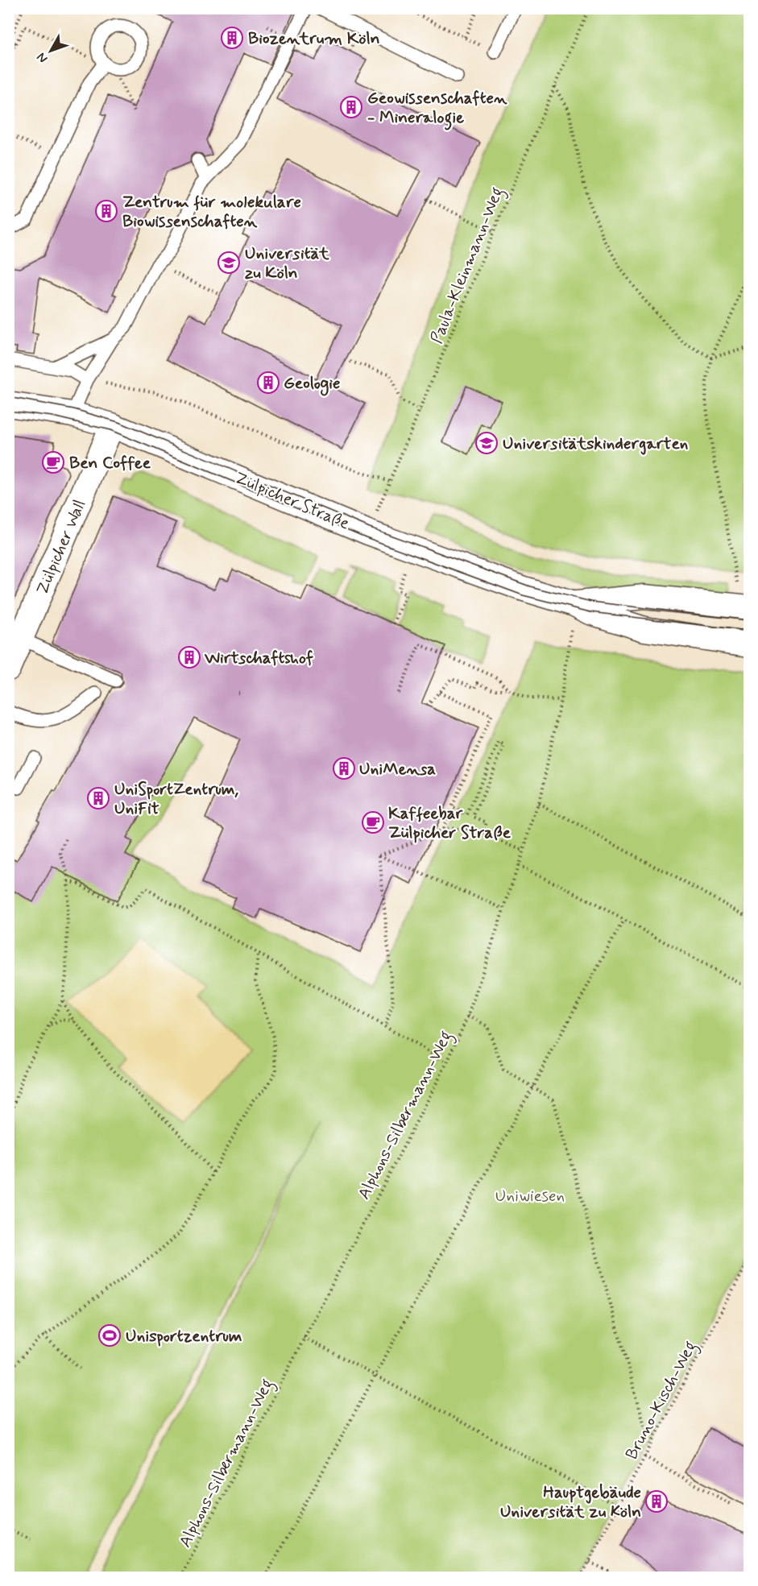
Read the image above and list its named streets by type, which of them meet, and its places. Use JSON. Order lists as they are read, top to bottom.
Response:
{
  "streets": {
    "street": ["Zülpicher Straße", "Zülpicher Wall"],
    "path": ["Paula-Kleinmann-Weg", "Alphons-Silbermann-Weg", "Bruno-Kisch-Weg"]
  },
  "crossings": [
    ["Paula-Kleinmann-Weg", "Zülpicher Straße"],
    ["Zülpicher Straße", "Zülpicher Wall"]
  ],
  "parks": ["Uniwiesen"],
  "places": {
    "building": [
      "Biozentrum Köln",
      "Geowissenschaften - Mineralogie",
      "Zentrum für molekulare Biowissenschaften",
      "Geologie",
      "Wirtschaftshof",
      "UniMensa",
      "UniSportZentrum, UniFit",
      "Hauptgebäude Universität zu Köln"
    ],
    "school or university": ["Universität zu Köln", "Universitätskindergarten"],
    "cafe": ["Ben Coffee", "Kaffeebar Zülpicher Straße"],
    "sports": ["Unisportzentrum"]
  },
  "north": "bottom left"
}
